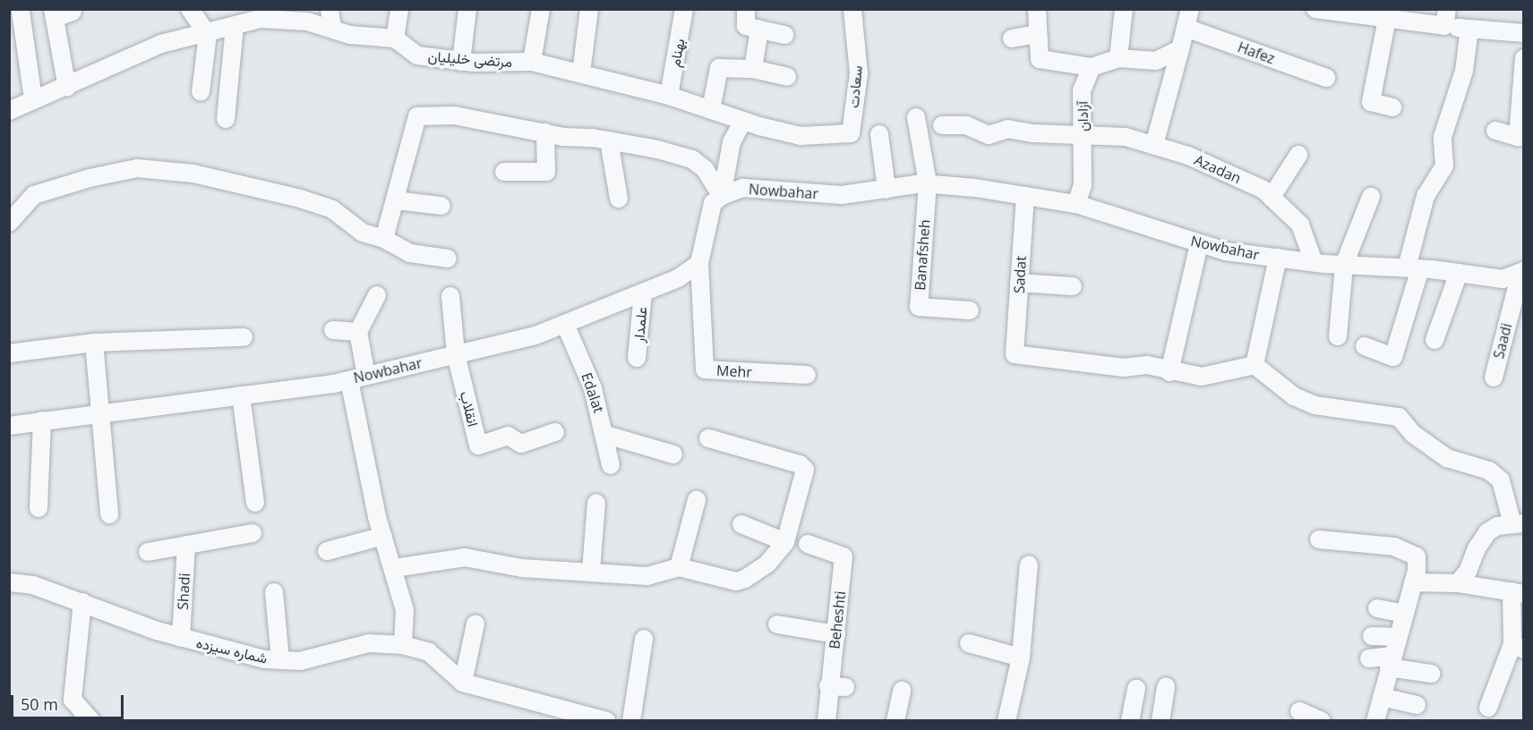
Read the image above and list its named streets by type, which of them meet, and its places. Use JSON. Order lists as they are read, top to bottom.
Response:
{
  "streets": {
    "street": [
      "بهنام",
      "Hafez",
      "مرتضی خلیلیان",
      "سعادت",
      "آزادان",
      "Azadan",
      "Nowbahar",
      "Banafsheh",
      "Sadat",
      "علمدار",
      "Saadi",
      "Mehr",
      "Edalat",
      "انقلاب",
      "Shadi",
      "Beheshti",
      "شماره سیزده"
    ]
  },
  "crossings": [
    ["بهنام", "مرتضی خلیلیان"],
    ["مرتضی خلیلیان", "سعادت"],
    ["آزادان", "Azadan"],
    ["آزادان", "Nowbahar"],
    ["Azadan", "Nowbahar"],
    ["Nowbahar", "Banafsheh"],
    ["Nowbahar", "Sadat"],
    ["Nowbahar", "علمدار"],
    ["Nowbahar", "Saadi"],
    ["Nowbahar", "Mehr"],
    ["Nowbahar", "Edalat"],
    ["Nowbahar", "انقلاب"],
    ["Shadi", "شماره سیزده"]
  ],
  "scale_bar": "50 m"
}
